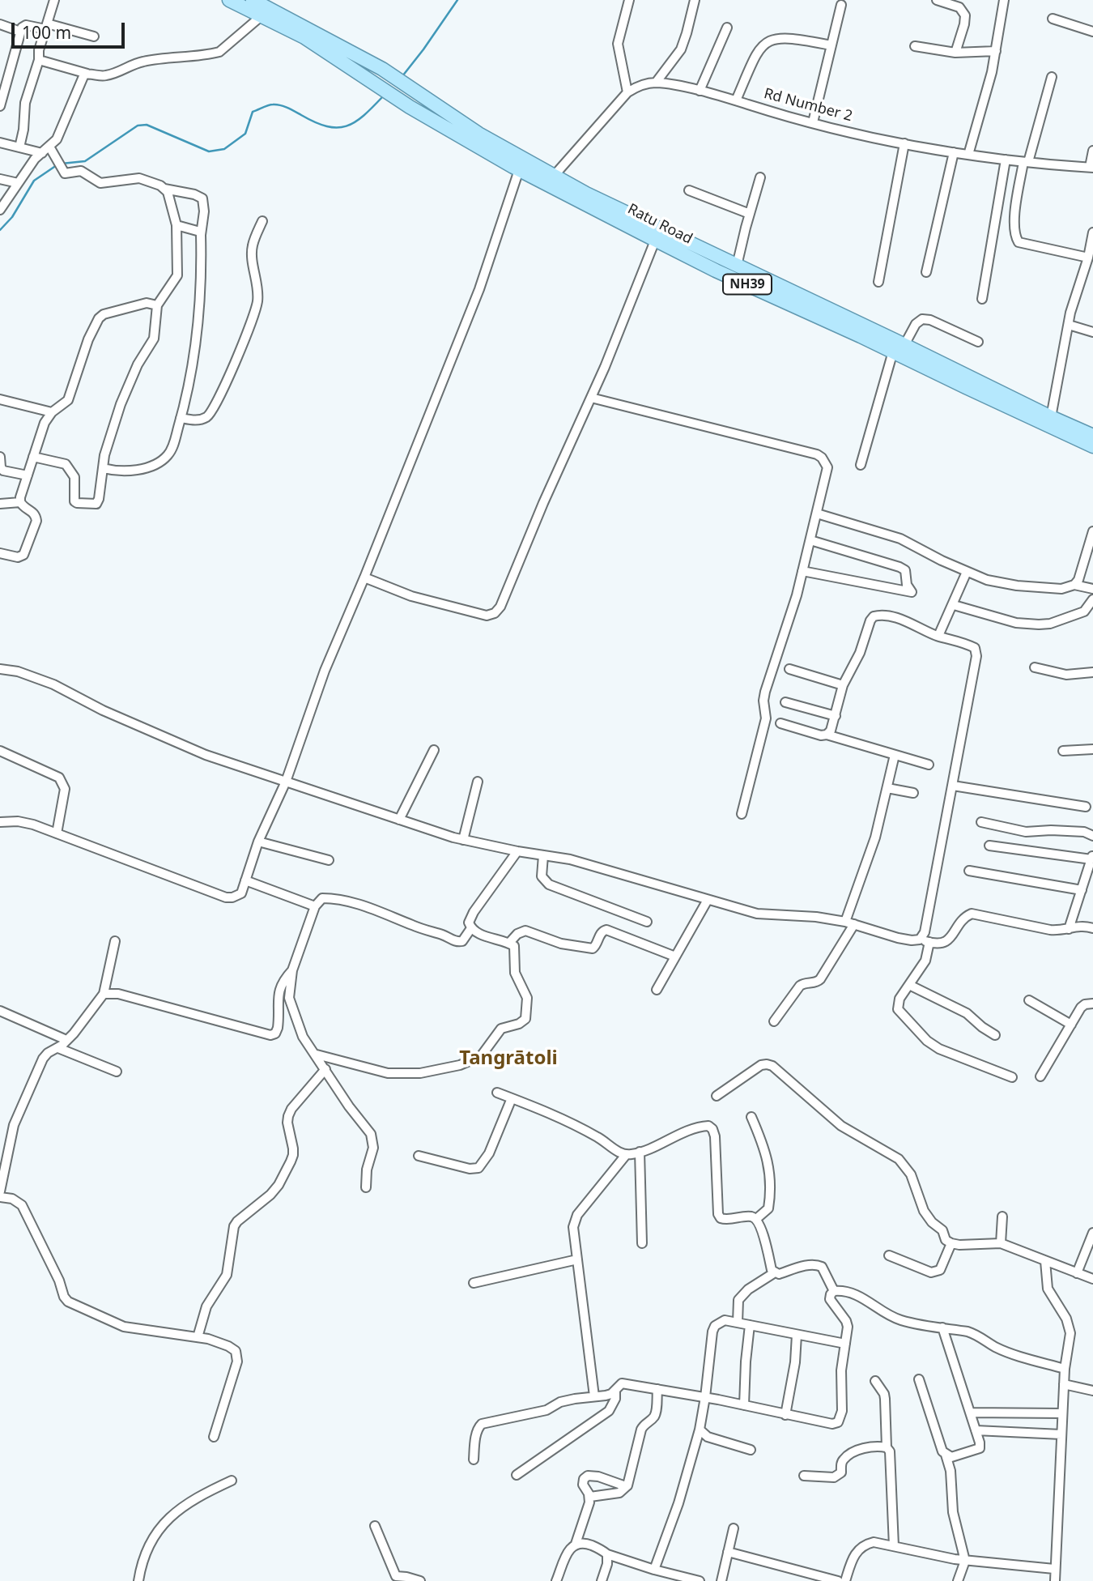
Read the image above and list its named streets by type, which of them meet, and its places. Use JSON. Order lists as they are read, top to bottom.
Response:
{
  "streets": {
    "main road": ["Ratu Road", "NH39"],
    "street": ["Rd Number 2"]
  },
  "crossings": [
    ["Rd Number 2", "Ratu Road"]
  ],
  "districts": ["Tangrātoli"],
  "scale_bar": "100 m"
}
